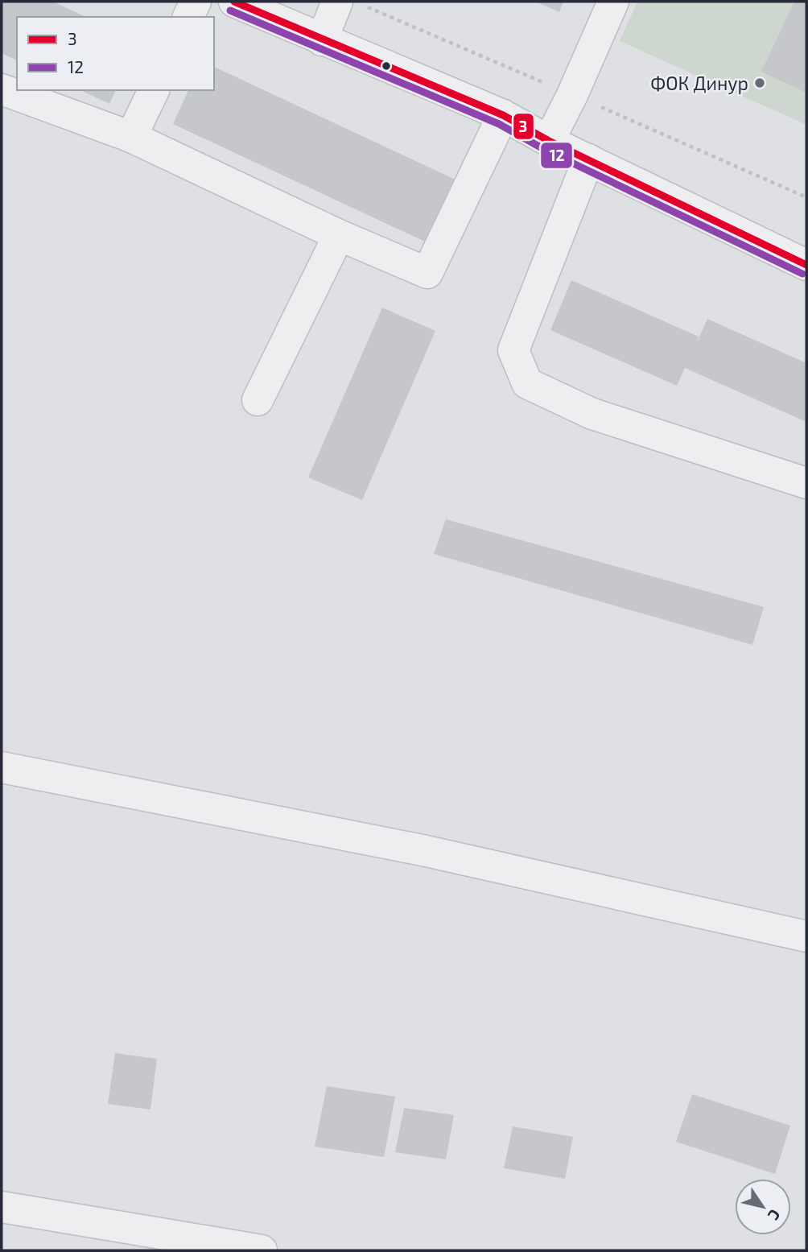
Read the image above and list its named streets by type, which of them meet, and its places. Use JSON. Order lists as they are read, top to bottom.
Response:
{
  "places": ["ФОК Динур"],
  "lines": ["transit line 3", "transit line 12"],
  "legend": ["3", "12"],
  "north": "bottom right"
}
